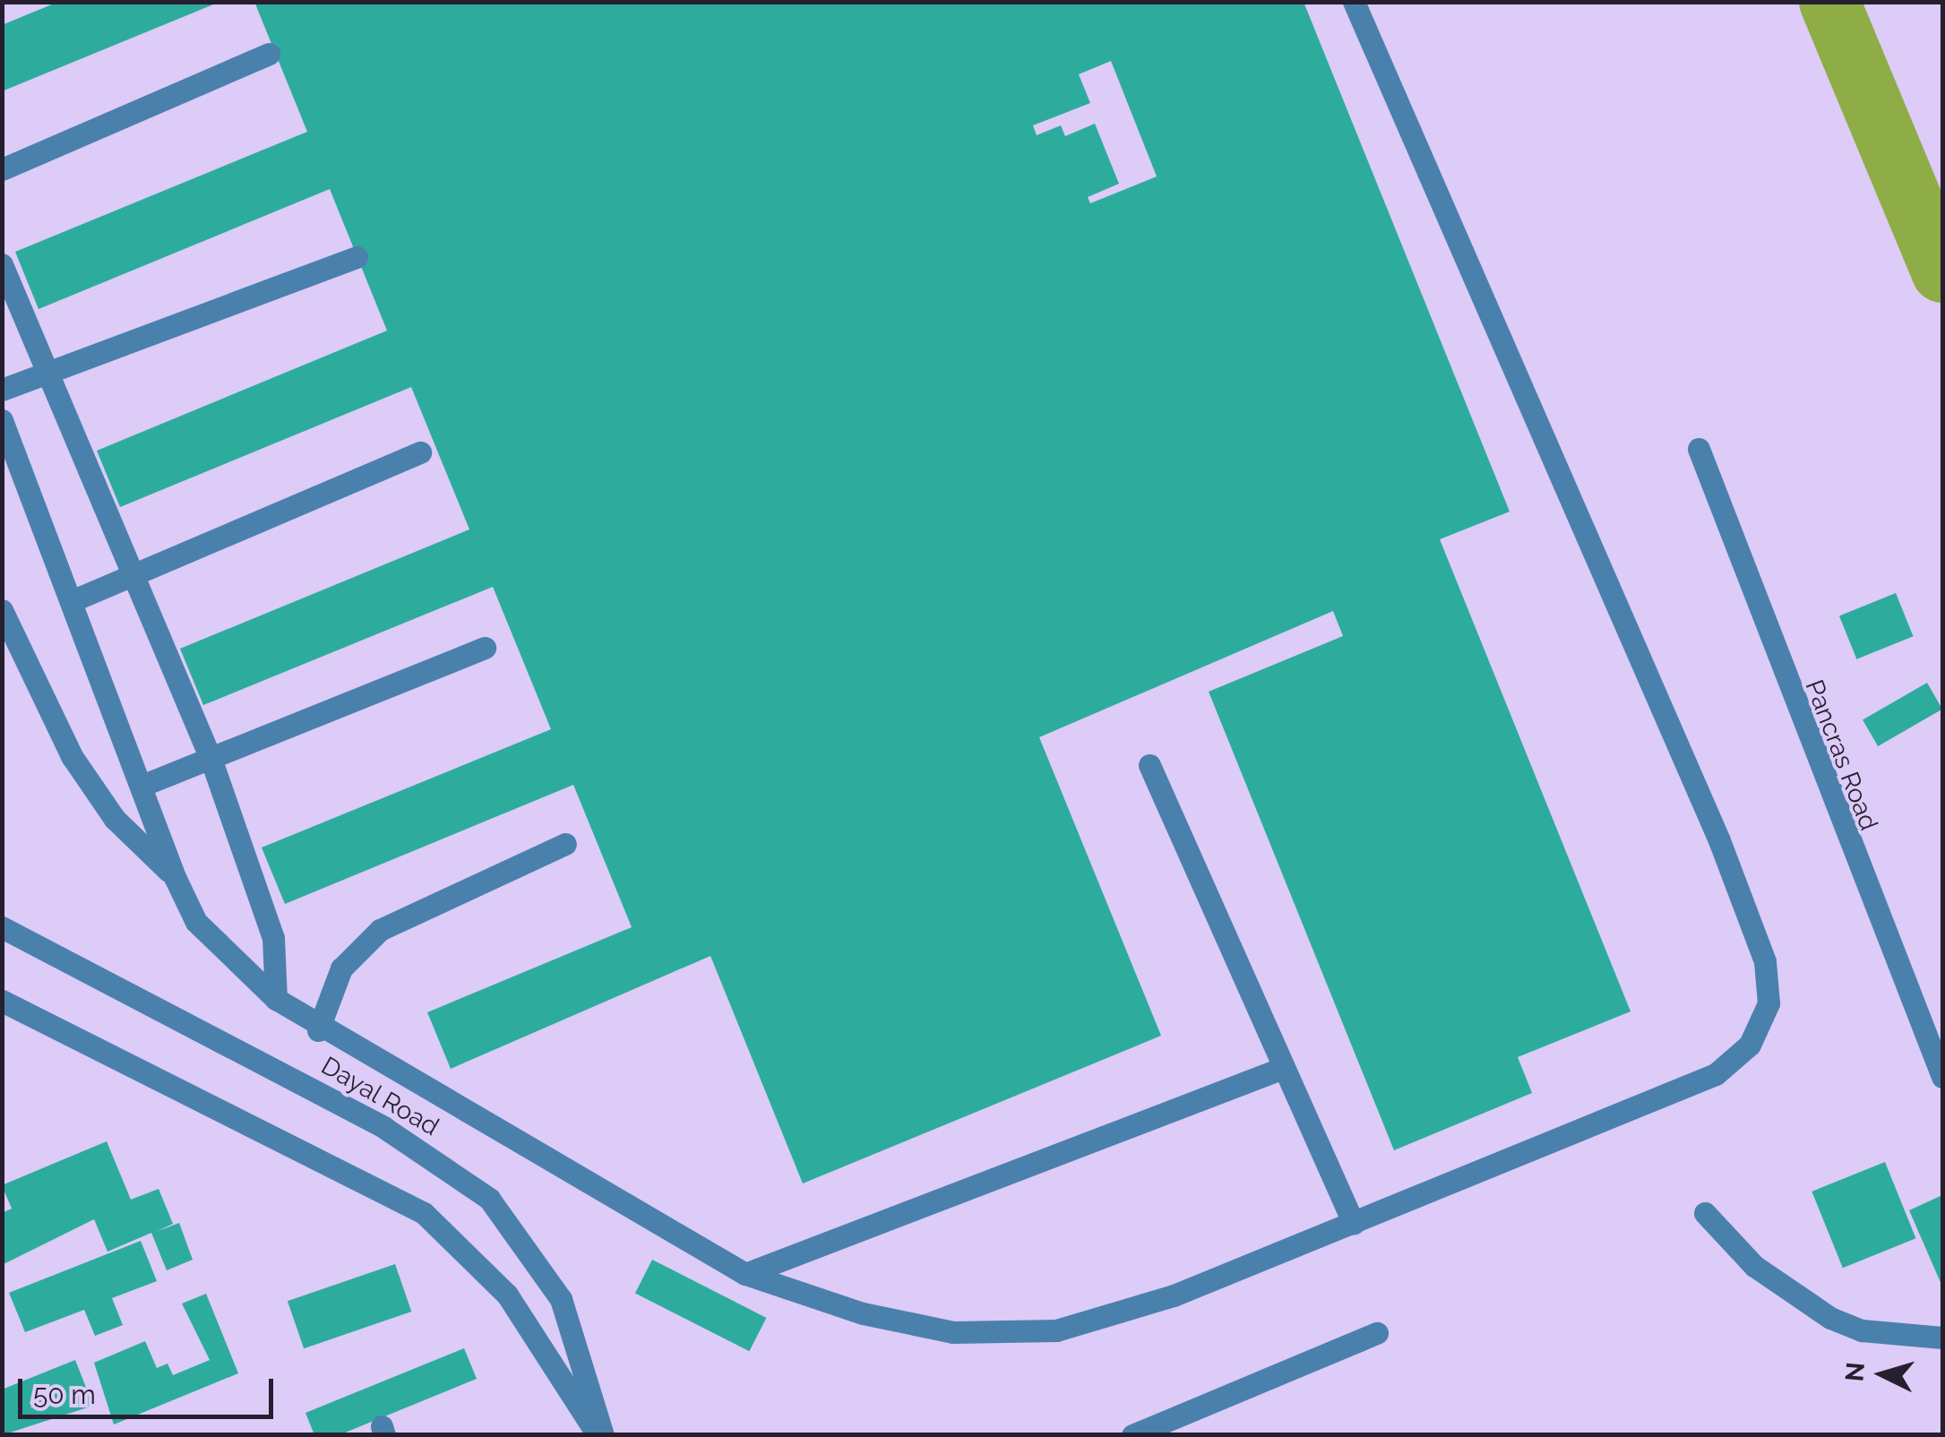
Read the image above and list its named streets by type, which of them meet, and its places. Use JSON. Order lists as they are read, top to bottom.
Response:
{
  "streets": {
    "street": ["Pancras Road", "Dayal Road"]
  },
  "scale_bar": "50 m",
  "north": "left"
}
